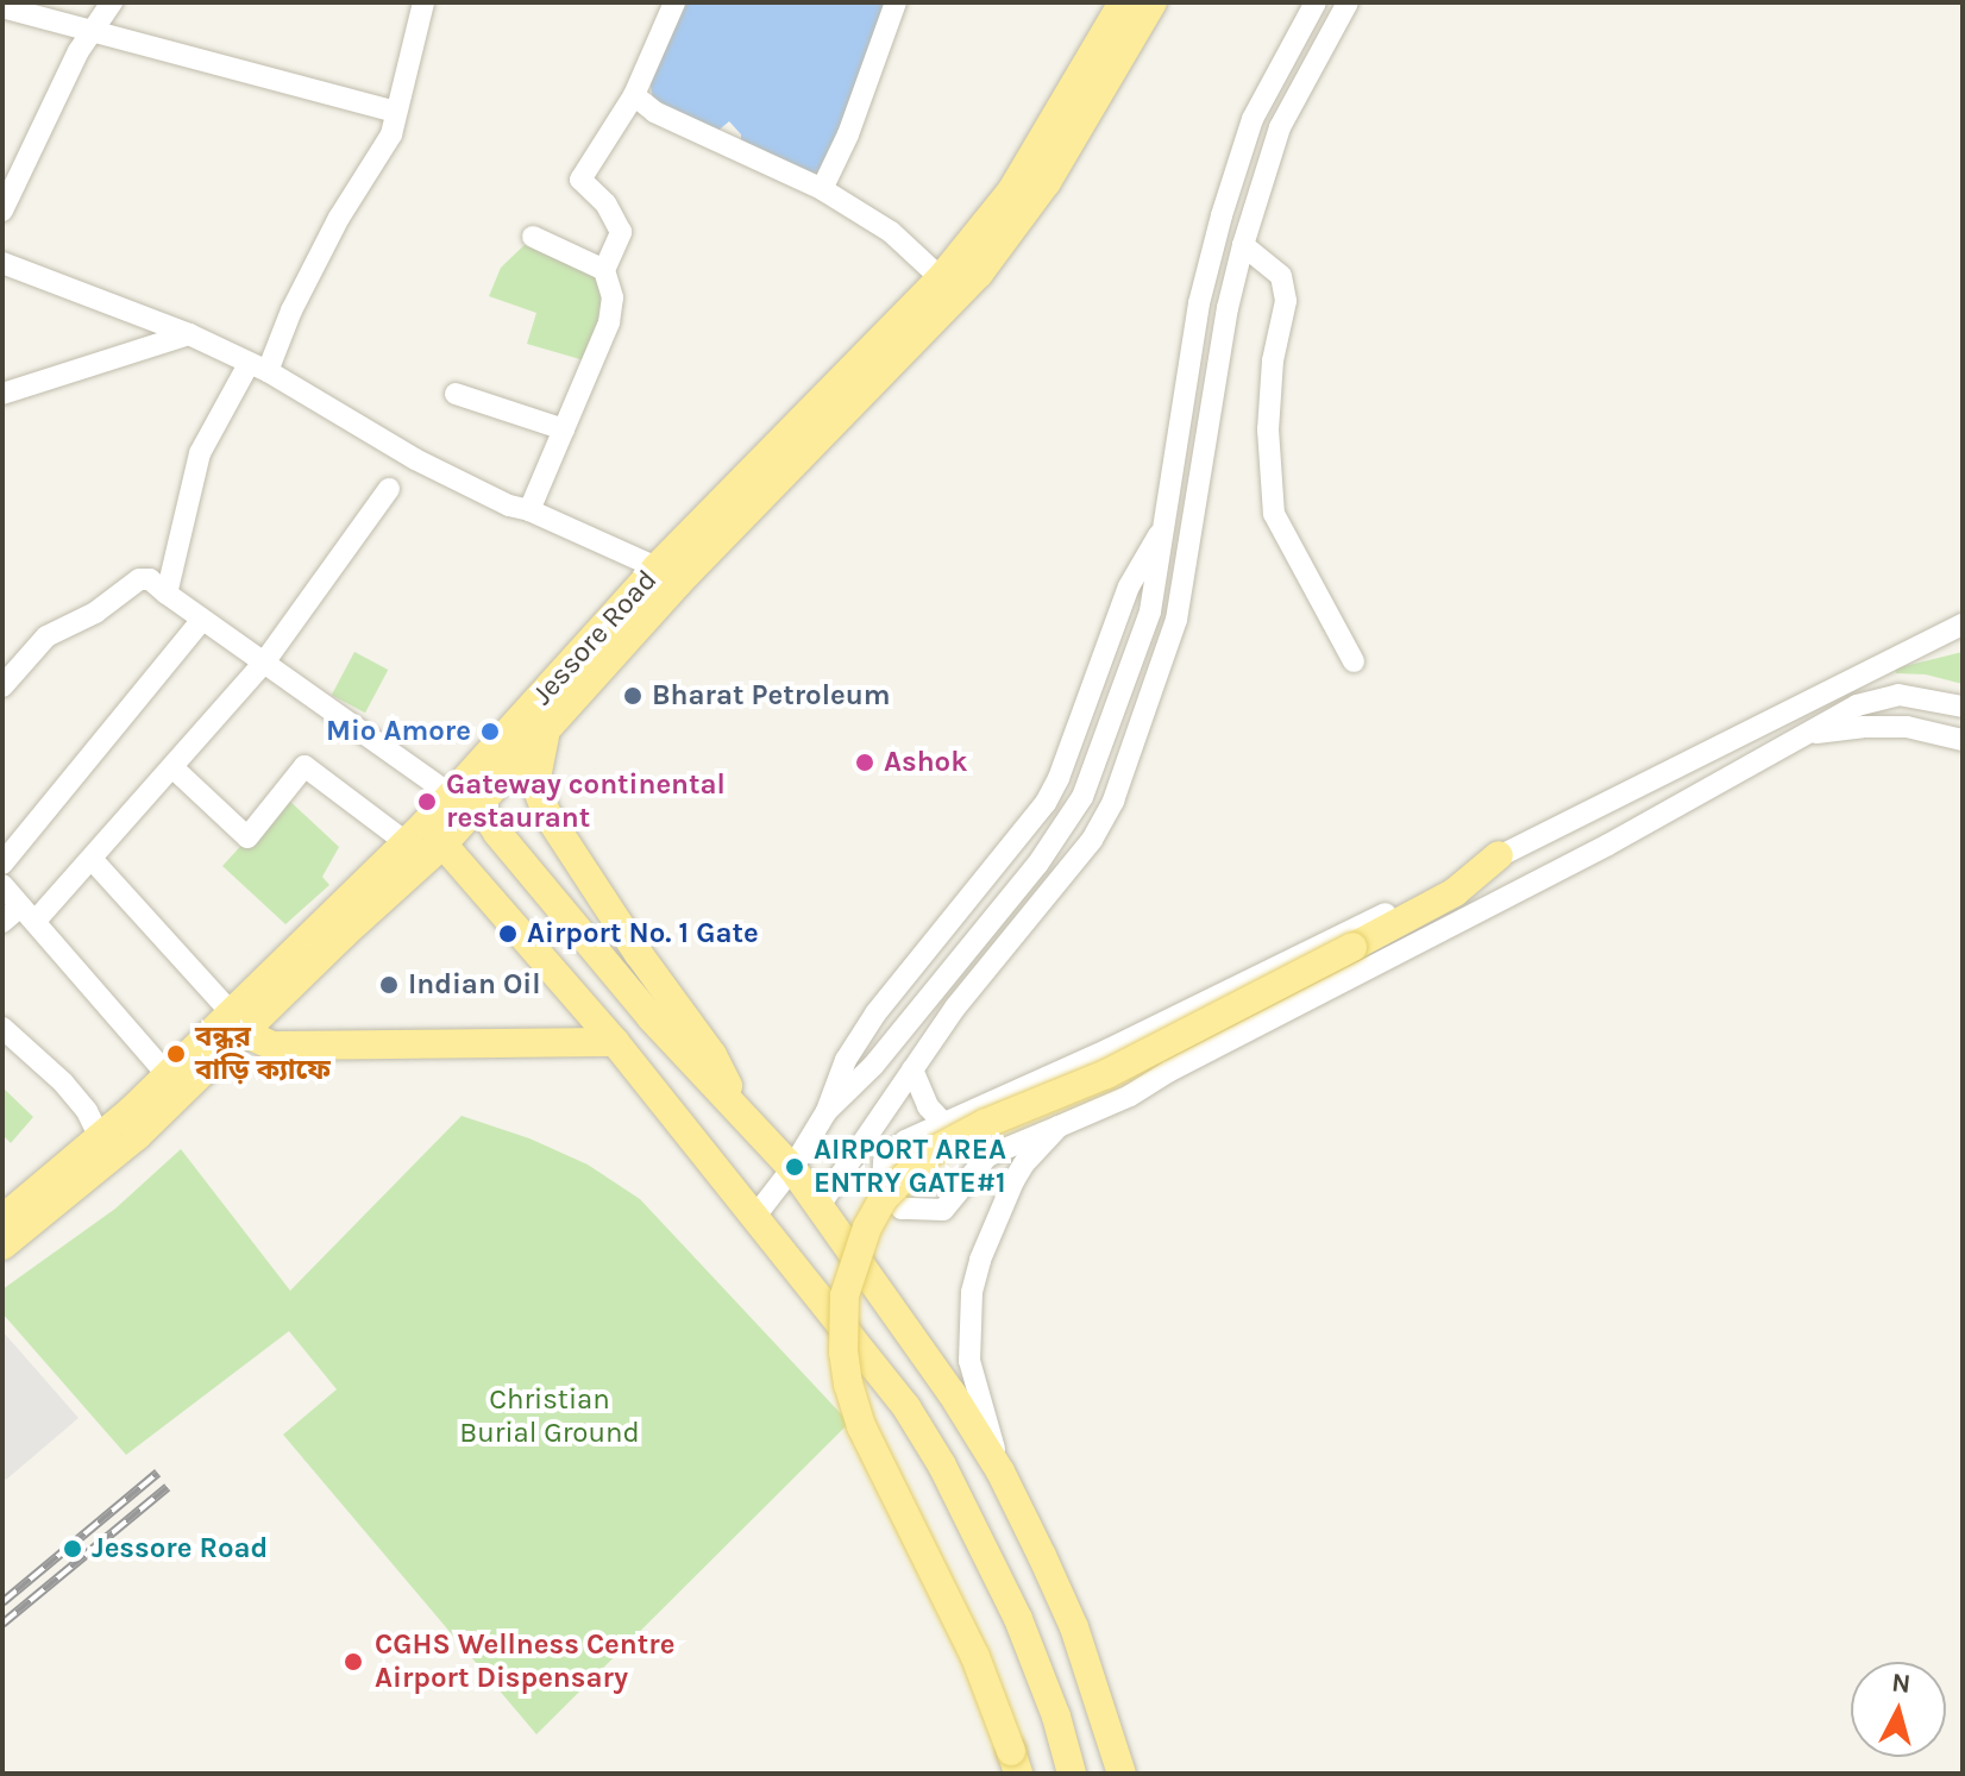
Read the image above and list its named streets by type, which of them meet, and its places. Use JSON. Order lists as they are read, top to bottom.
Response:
{
  "streets": {
    "main road": ["Jessore Road"]
  },
  "parks": ["Christian Burial Ground"],
  "places": [
    "Bharat Petroleum",
    "Mio Amore",
    "Ashok",
    "Gateway continental restaurant",
    "Airport No. 1 Gate",
    "Indian Oil",
    "বন্ধুর বাড়ি ক্যাফে",
    "AIRPORT AREA ENTRY GATE#1",
    "Jessore Road",
    "CGHS Wellness Centre Airport Dispensary"
  ],
  "north": "top"
}
